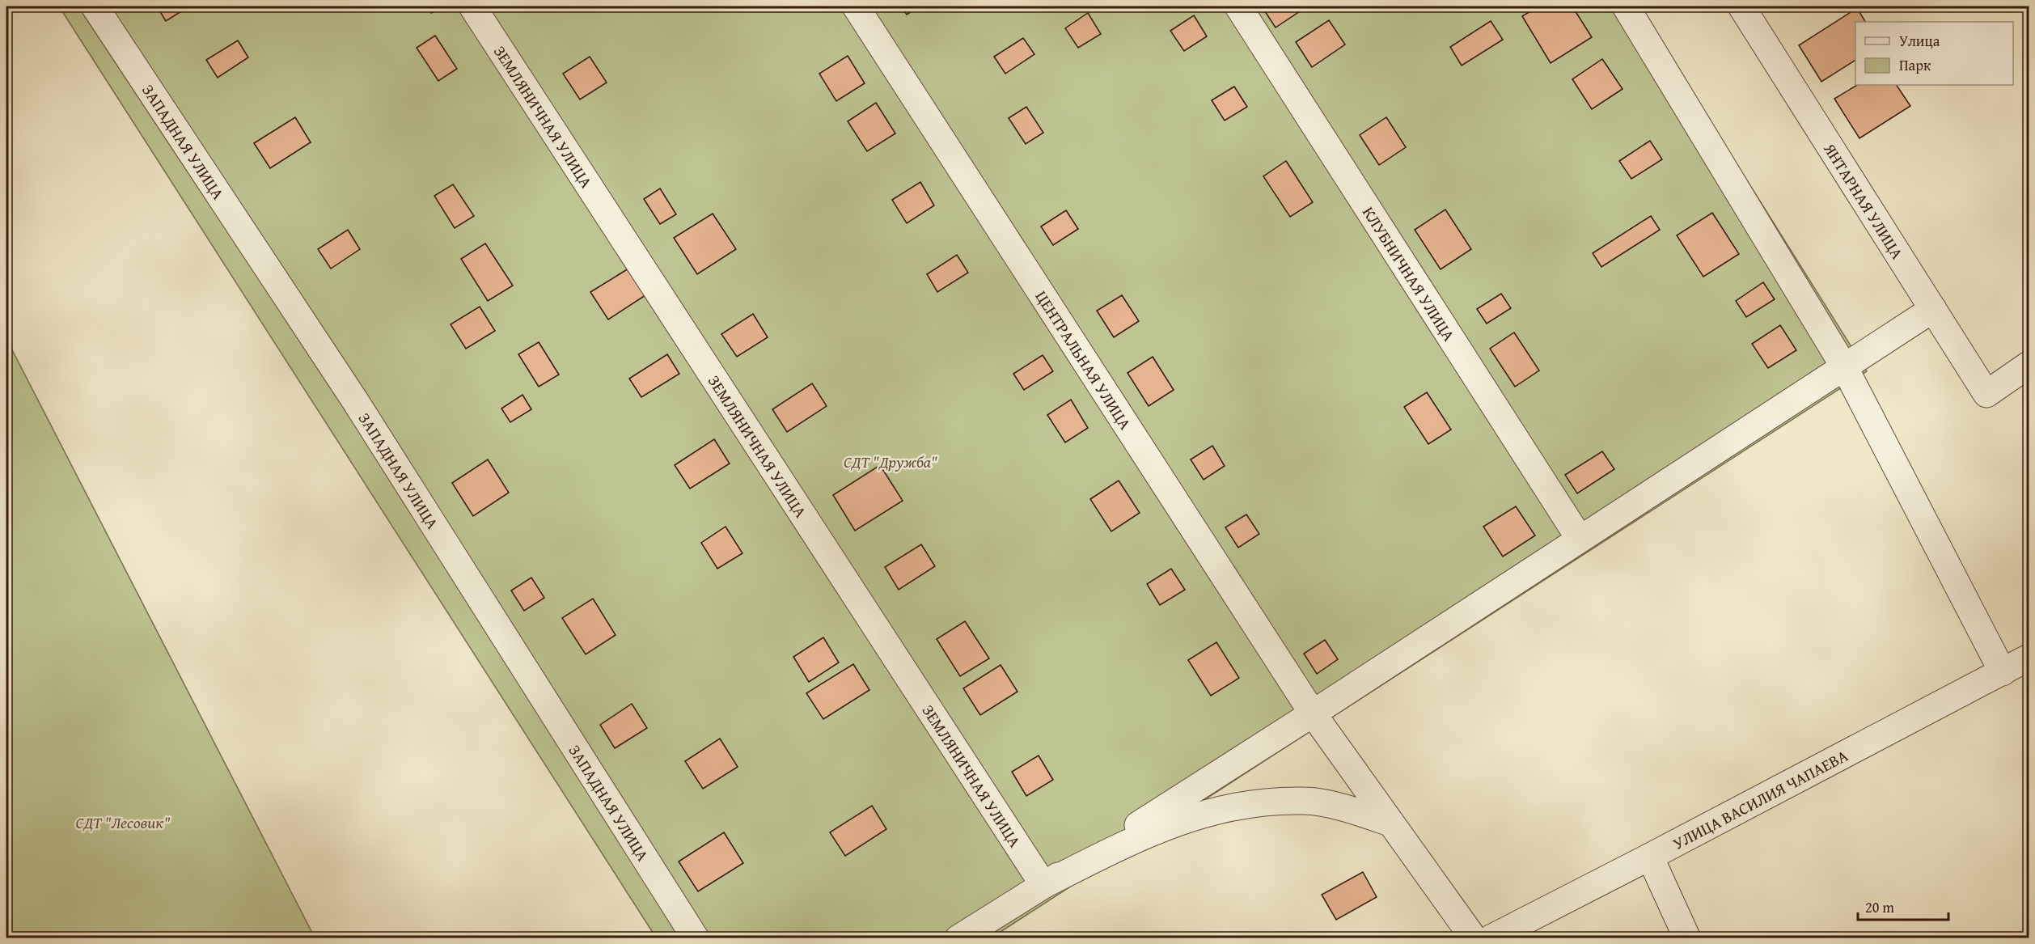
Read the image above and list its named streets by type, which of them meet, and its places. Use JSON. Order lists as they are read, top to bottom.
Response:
{
  "streets": {
    "street": [
      "ЗЕМЛЯНИЧНАЯ УЛИЦА",
      "ЗАПАДНАЯ УЛИЦА",
      "ЯНТАРНАЯ УЛИЦА",
      "КЛУБНИЧНАЯ УЛИЦА",
      "ЦЕНТРАЛЬНАЯ УЛИЦА",
      "УЛИЦА ВАСИЛИЯ ЧАПАЕВА"
    ]
  },
  "parks": ["СДТ \"Дружба\"", "СДТ \"Лесовик\""],
  "legend": ["Улица", "Парк"],
  "scale_bar": "20 m"
}
